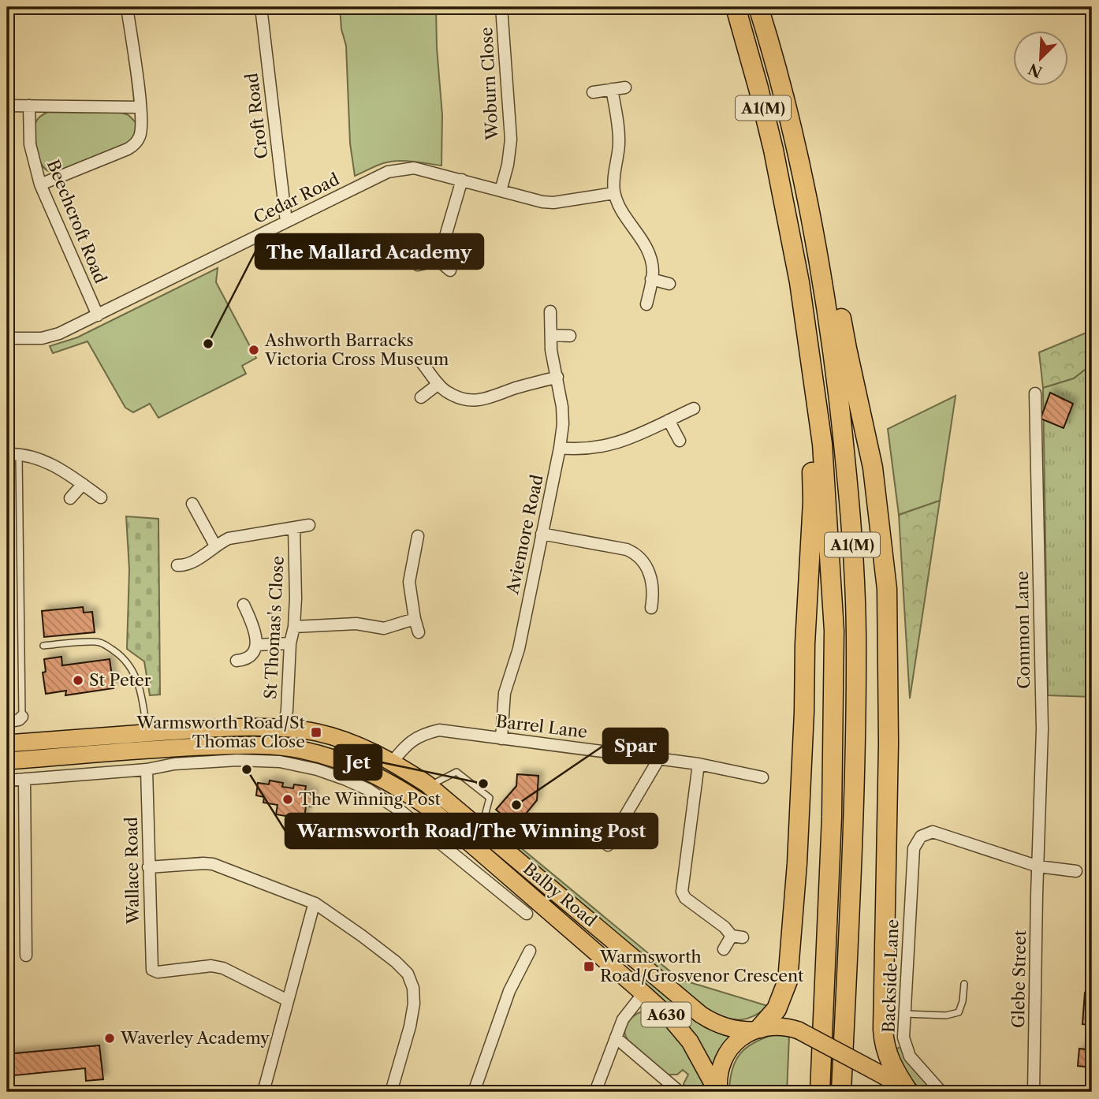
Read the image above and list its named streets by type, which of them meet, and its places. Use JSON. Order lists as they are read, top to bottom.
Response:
{
  "streets": {
    "highway": ["A1(M)"],
    "main road": ["Balby Road", "A630"],
    "street": [
      "Woburn Close",
      "Croft Road",
      "Cedar Road",
      "Beechcroft Road",
      "Aviemore Road",
      "St Thomas's Close",
      "Common Lane",
      "Barrel Lane",
      "Wallace Road",
      "Backside Lane",
      "Glebe Street"
    ]
  },
  "crossings": [
    ["Woburn Close", "Cedar Road"],
    ["Croft Road", "Cedar Road"],
    ["Cedar Road", "Beechcroft Road"],
    ["Aviemore Road", "Barrel Lane"],
    ["St Thomas's Close", "Balby Road"],
    ["Common Lane", "Backside Lane"],
    ["Common Lane", "Glebe Street"],
    ["Barrel Lane", "Balby Road"],
    ["Backside Lane", "Glebe Street"]
  ],
  "places": {
    "other": [
      "The Mallard Academy",
      "Ashworth Barracks Victoria Cross Museum",
      "St Peter",
      "Warmsworth Road/The Winning Post",
      "Jet",
      "The Winning Post",
      "Spar",
      "Waverley Academy"
    ],
    "transit": ["Warmsworth Road/St Thomas Close", "Warmsworth Road/Grosvenor Crescent"]
  },
  "north": "bottom left"
}
